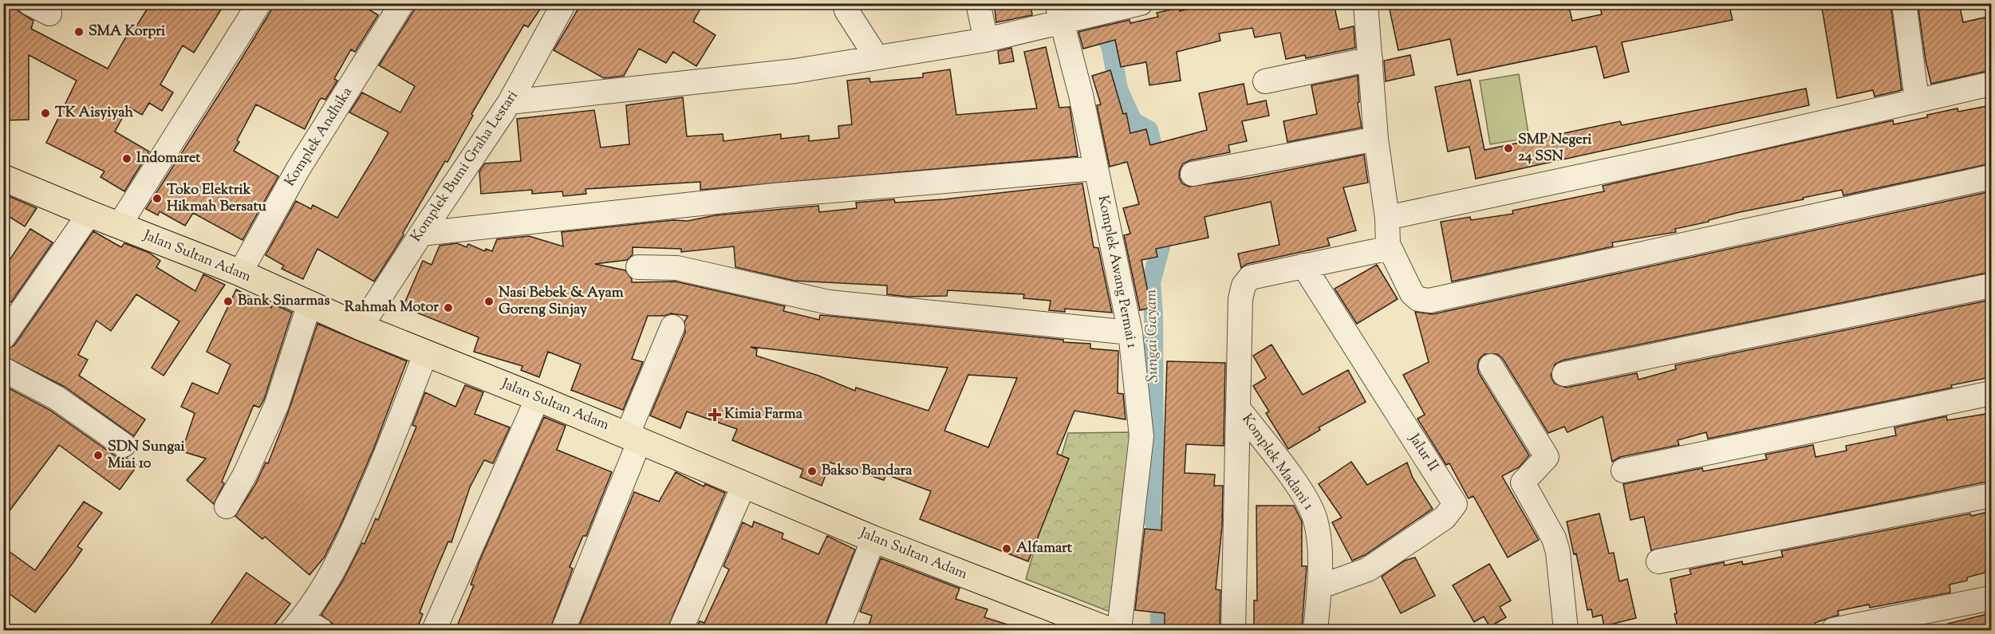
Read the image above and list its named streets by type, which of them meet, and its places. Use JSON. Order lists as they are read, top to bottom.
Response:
{
  "streets": {
    "main road": ["Jalan Sultan Adam"],
    "street": [
      "Komplek Andhika",
      "Komplek Bumi Graha Lestari",
      "Komplek Awang Permai 1",
      "Jalur II",
      "Komplek Madani 1"
    ]
  },
  "crossings": [
    ["Komplek Andhika", "Jalan Sultan Adam"],
    ["Komplek Bumi Graha Lestari", "Jalan Sultan Adam"],
    ["Jalur II", "Komplek Madani 1"]
  ],
  "water": ["Sungai Gayam"],
  "places": {
    "other": [
      "SMA Korpri",
      "TK Aisyiyah",
      "SMP Negeri 24 SSN",
      "Indomaret",
      "Toko Elektrik Hikmah Bersatu",
      "Bank Sinarmas",
      "Nasi Bebek & Ayam Goreng Sinjay",
      "Rahmah Motor",
      "SDN Sungai Miai 10",
      "Bakso Bandara",
      "Alfamart"
    ],
    "health": ["Kimia Farma"]
  }
}
